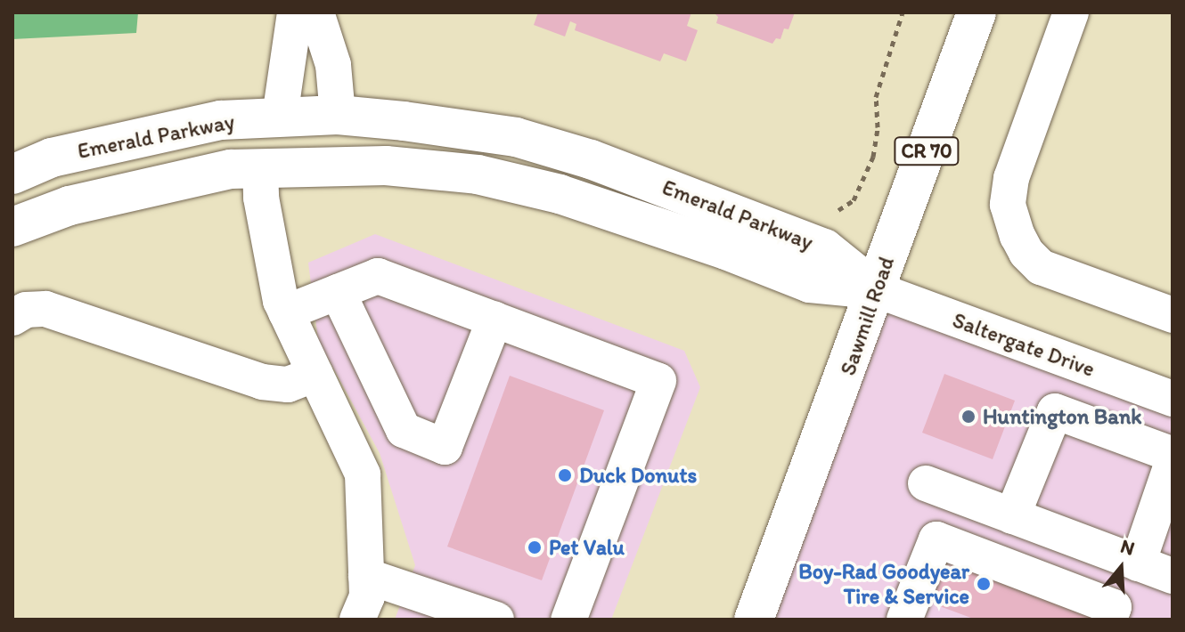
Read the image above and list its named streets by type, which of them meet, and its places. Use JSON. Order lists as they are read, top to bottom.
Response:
{
  "streets": {
    "main road": ["Emerald Parkway", "CR 70", "Sawmill Road"],
    "street": ["Saltergate Drive"]
  },
  "crossings": [
    ["Emerald Parkway", "Sawmill Road"],
    ["Emerald Parkway", "Saltergate Drive"],
    ["Sawmill Road", "Saltergate Drive"]
  ],
  "places": [
    "Huntington Bank",
    "Duck Donuts",
    "Pet Valu",
    "Boy-Rad Goodyear Tire & Service"
  ],
  "north": "top"
}
